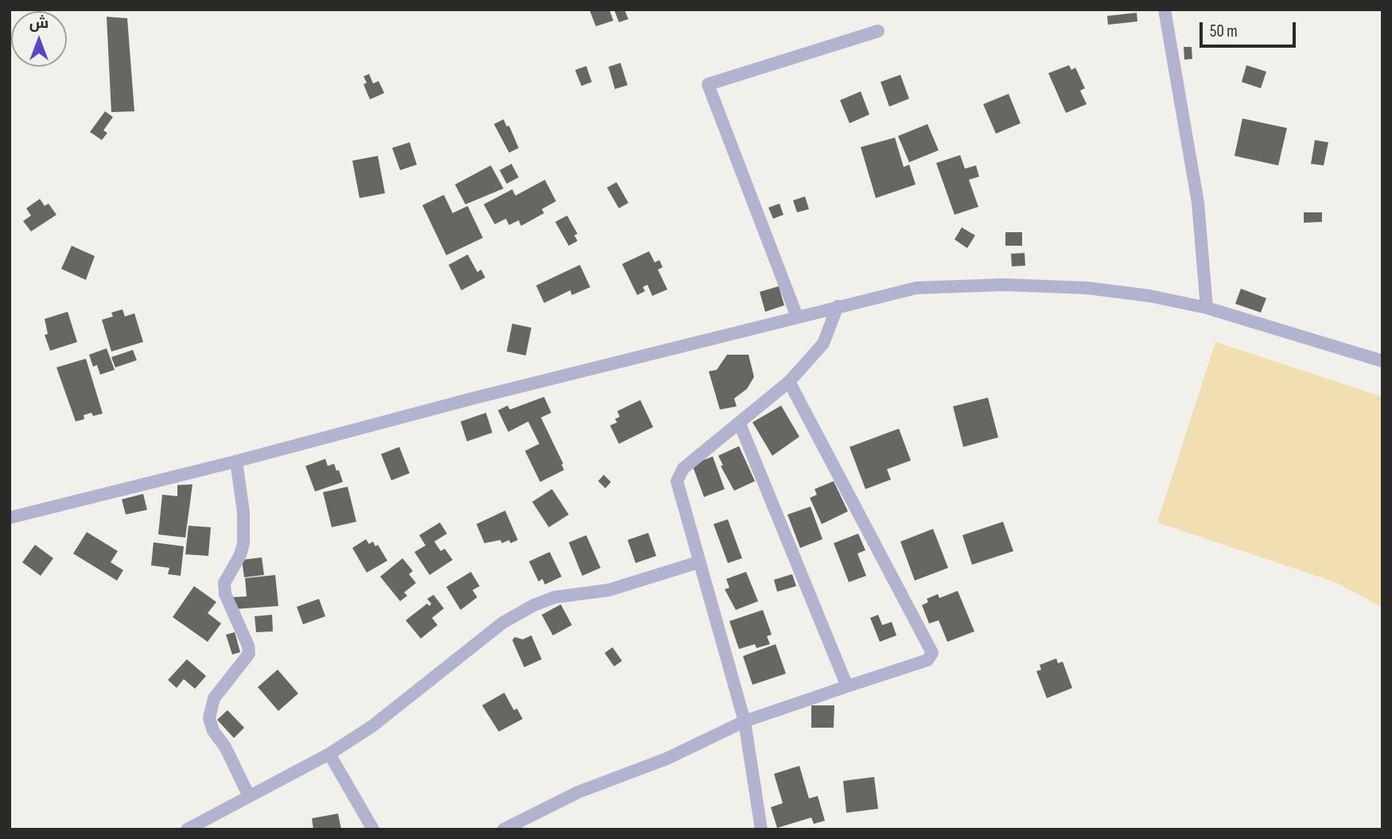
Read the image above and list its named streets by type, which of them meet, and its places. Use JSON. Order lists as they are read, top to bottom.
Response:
{
  "scale_bar": "50 m",
  "north": "top"
}
